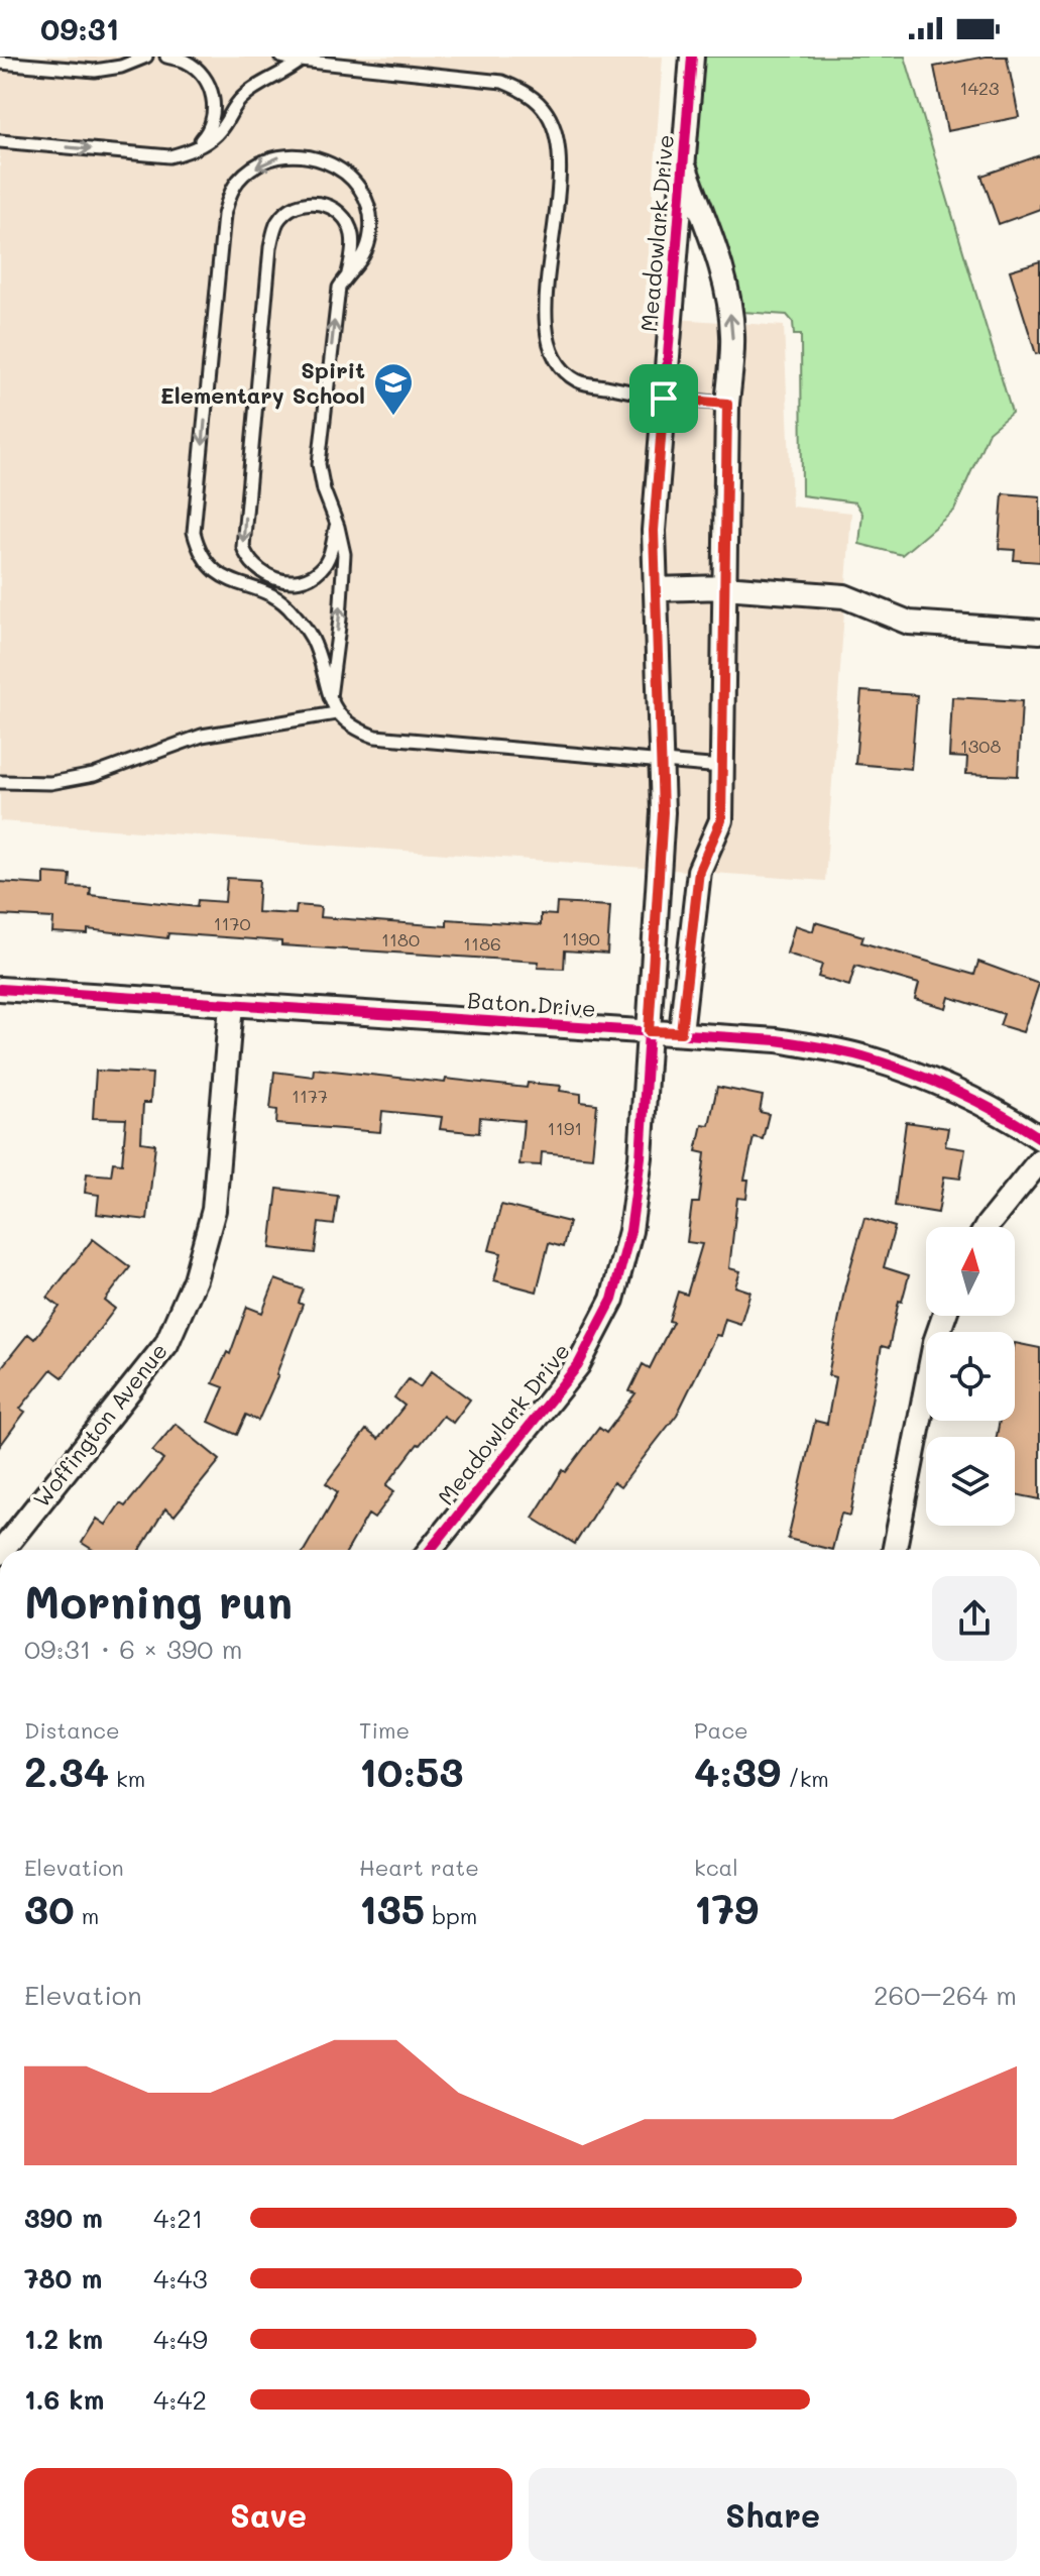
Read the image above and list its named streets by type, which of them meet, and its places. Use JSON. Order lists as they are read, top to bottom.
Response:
{
  "streets": {
    "street": ["Meadowlark Drive", "Baton Drive", "Woffington Avenue"]
  },
  "crossings": [
    ["Meadowlark Drive", "Baton Drive"],
    ["Baton Drive", "Woffington Avenue"]
  ],
  "places": {
    "school or university": ["Spirit Elementary School"]
  },
  "house_numbers": [
    "1423",
    "1308",
    "1170",
    "1190",
    "1180",
    "1186",
    "1177",
    "1191"
  ],
  "north": "top",
  "page": {
    "status": "09:31",
    "heading": ["Morning run", "09:31 · 6 × 390 m"],
    "stats": [
      ["Distance", "2.34 km"],
      ["Time", "10:53"],
      ["Pace", "4:39 /km"],
      ["Elevation", "30 m"],
      ["Heart rate", "135 bpm"],
      ["kcal", "179"]
    ],
    "chart": ["Elevation", "260–264 m"],
    "list": [
      {
        "name": "390 m",
        "note": "4:21"
      },
      {
        "name": "780 m",
        "note": "4:43"
      },
      {
        "name": "1.2 km",
        "note": "4:49"
      },
      {
        "name": "1.6 km",
        "note": "4:42"
      }
    ],
    "buttons": ["Save", "Share"]
  }
}
